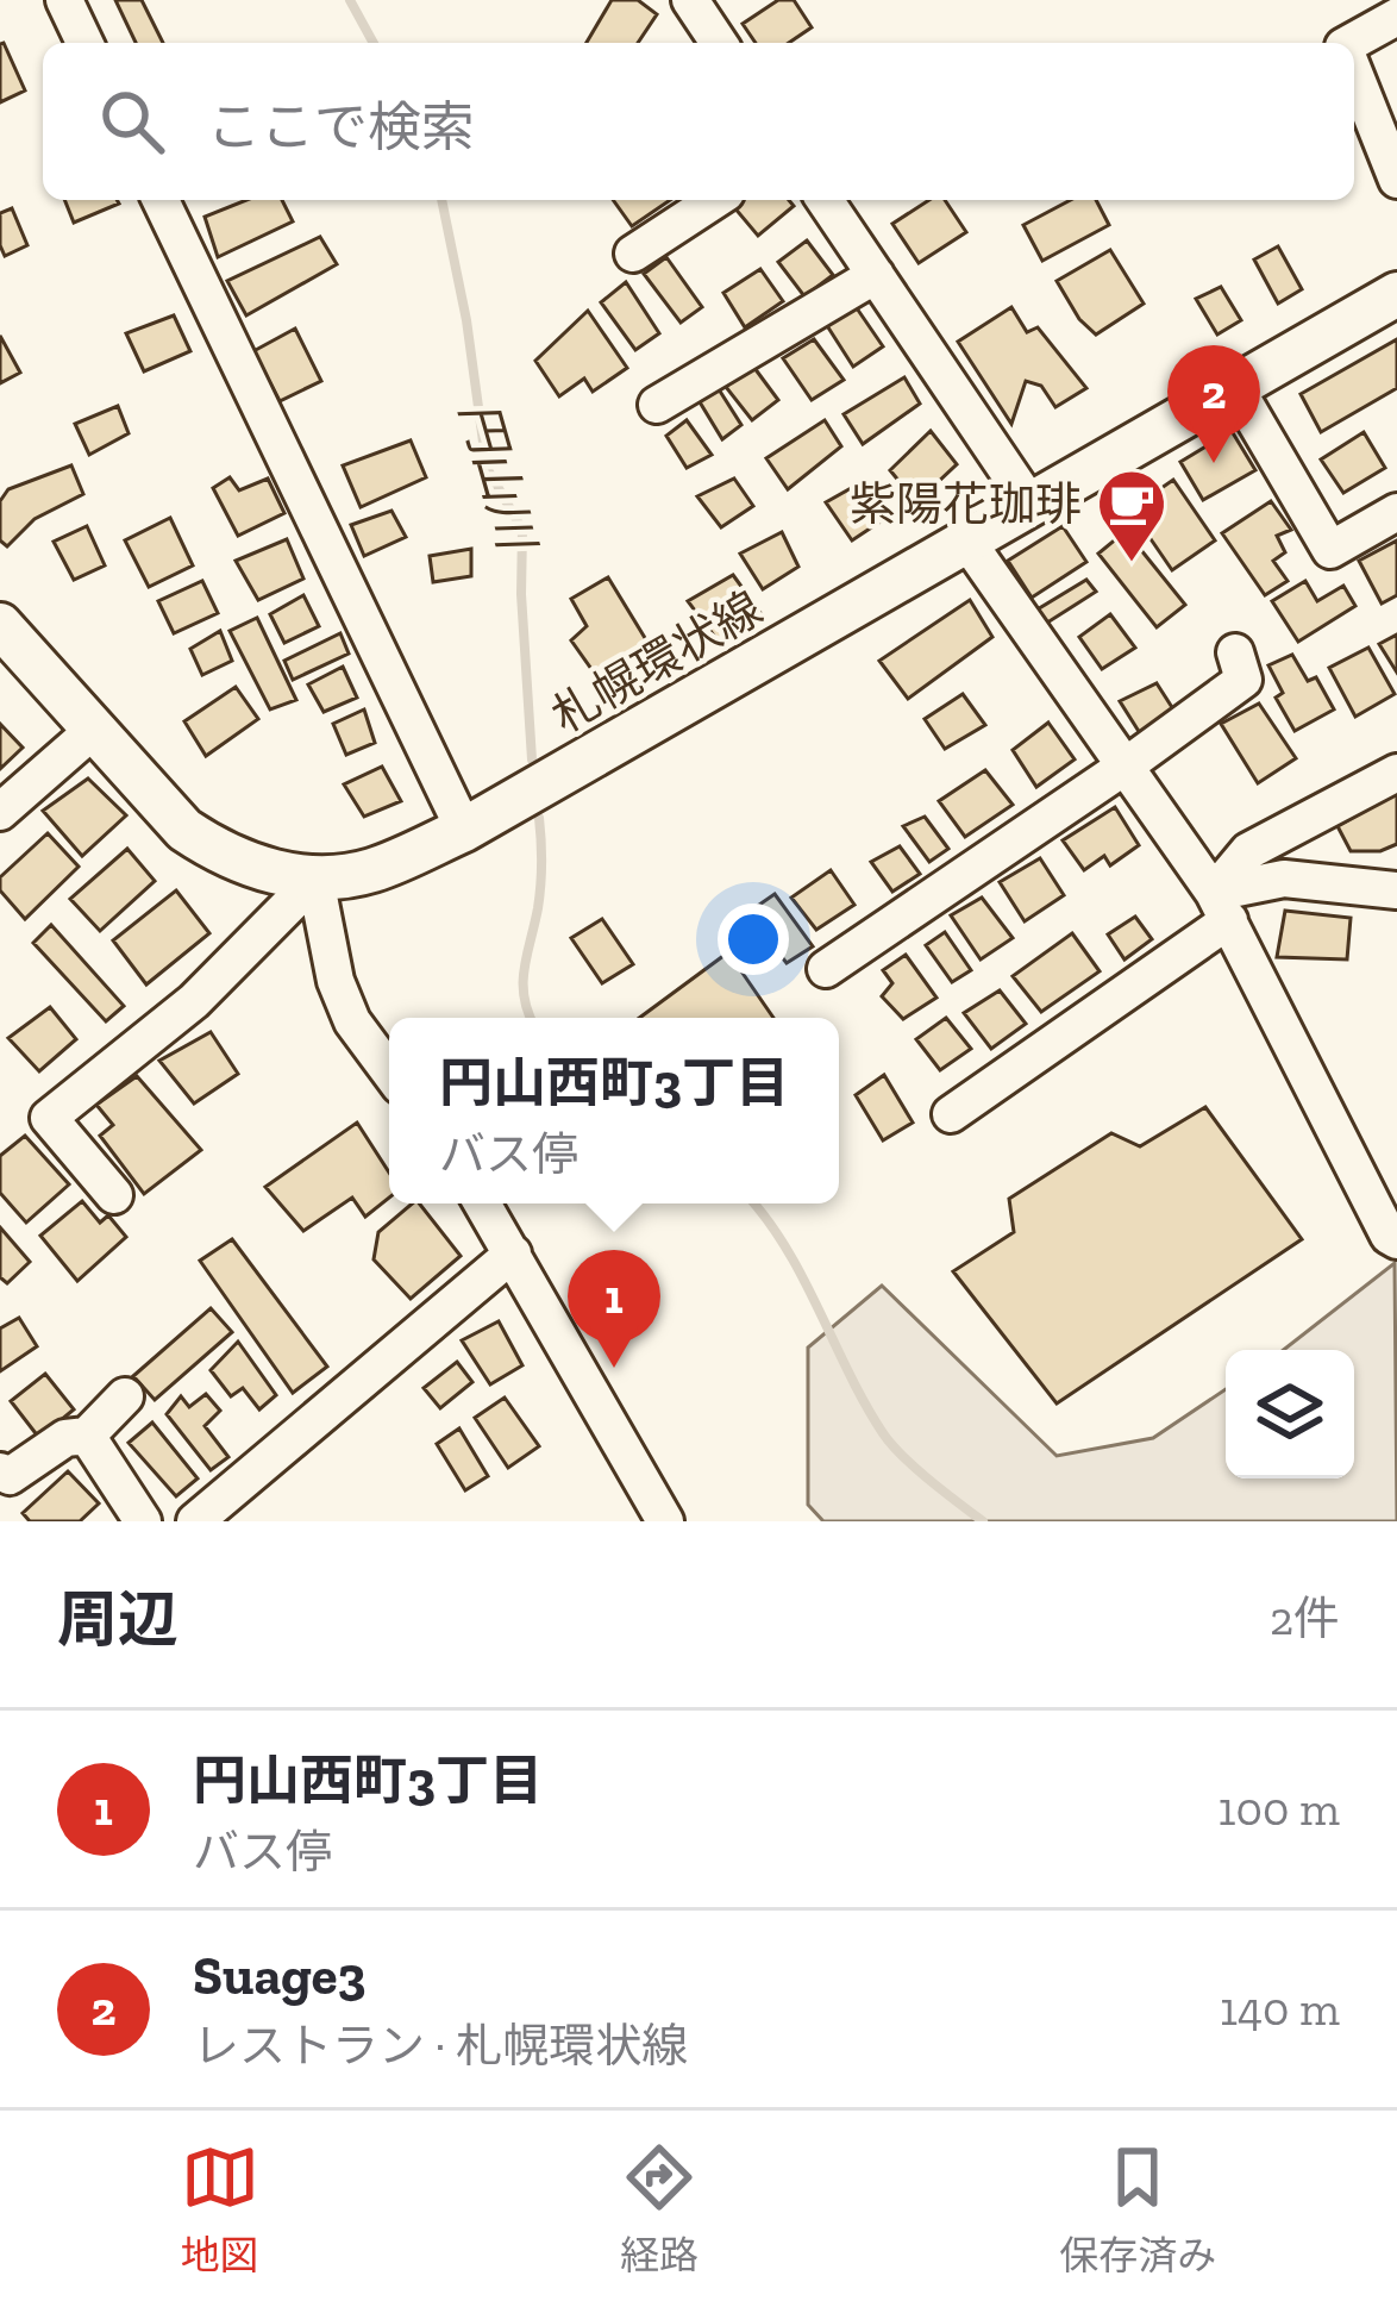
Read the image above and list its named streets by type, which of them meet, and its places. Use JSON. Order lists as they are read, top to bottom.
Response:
{
  "streets": {
    "main road": ["札幌環状線"]
  },
  "water": ["円山川"],
  "places": {
    "cafe": ["紫陽花珈琲"]
  },
  "page": {
    "search": "ここで検索",
    "pins": ["2", "1"],
    "popup": ["円山西町3丁目", "バス停"],
    "heading": ["周辺", "2件"],
    "list": [
      {
        "mark": "1",
        "name": "円山西町3丁目",
        "note": "バス停",
        "value": "100 m"
      },
      {
        "mark": "2",
        "name": "Suage3",
        "note": "レストラン · 札幌環状線",
        "value": "140 m"
      }
    ],
    "nav": ["地図", "経路", "保存済み"]
  }
}
